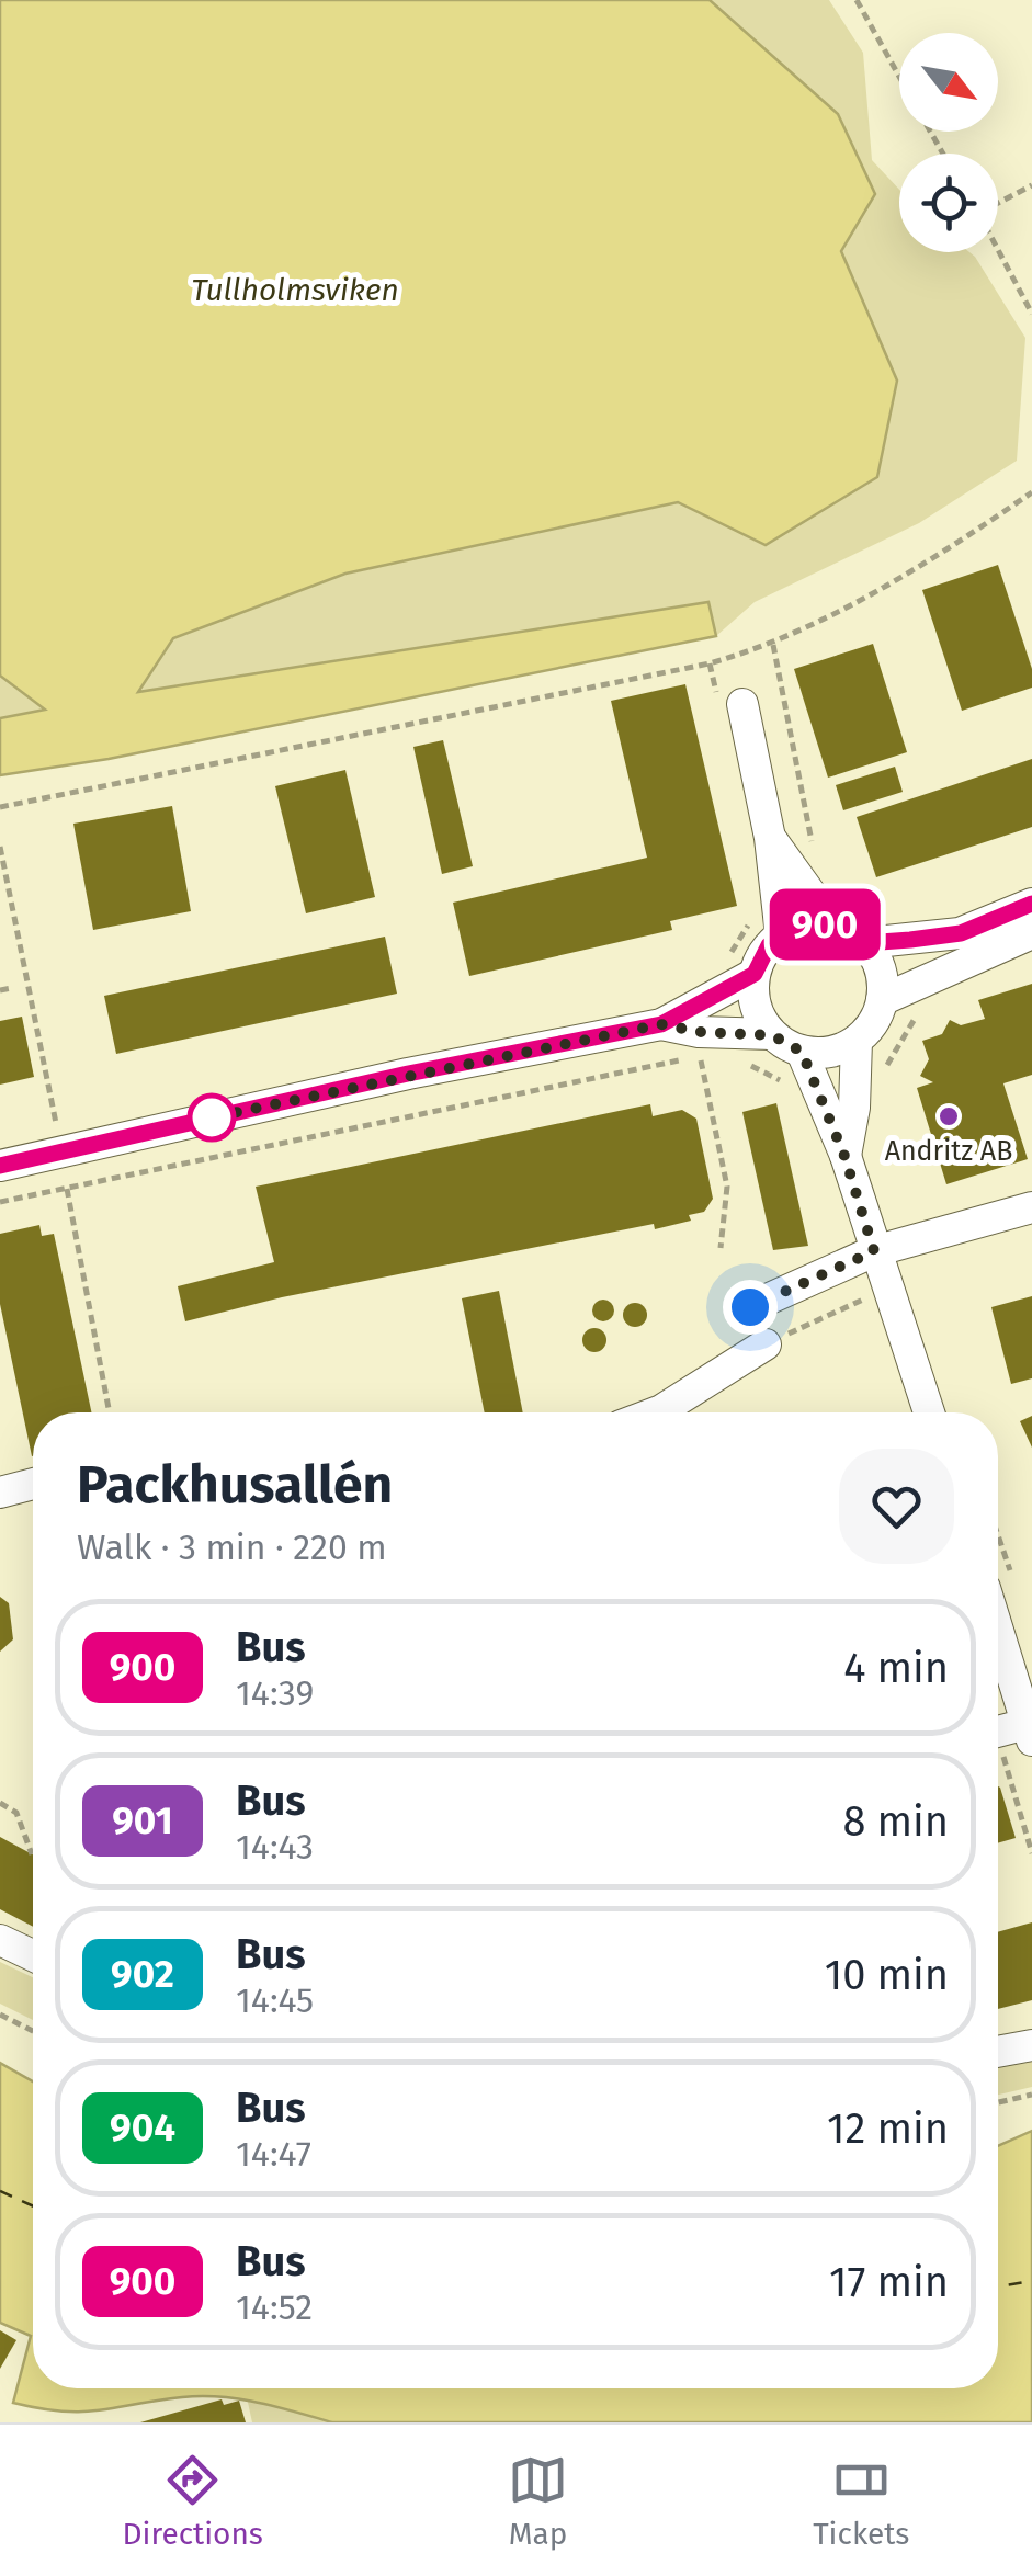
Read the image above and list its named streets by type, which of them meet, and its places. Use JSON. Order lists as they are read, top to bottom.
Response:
{
  "water": ["Tullholmsviken"],
  "places": ["Andritz AB"],
  "lines": ["bus line 900"],
  "north": "bottom right",
  "page": {
    "on_map": "900",
    "heading": ["Packhusallén", "Walk · 3 min · 220 m"],
    "list": [
      {
        "mark": "900",
        "name": "Bus",
        "note": "14:39",
        "value": "4 min"
      },
      {
        "mark": "901",
        "name": "Bus",
        "note": "14:43",
        "value": "8 min"
      },
      {
        "mark": "902",
        "name": "Bus",
        "note": "14:45",
        "value": "10 min"
      },
      {
        "mark": "904",
        "name": "Bus",
        "note": "14:47",
        "value": "12 min"
      },
      {
        "mark": "900",
        "name": "Bus",
        "note": "14:52",
        "value": "17 min"
      }
    ],
    "tabs": ["Directions", "Map", "Tickets"]
  }
}
